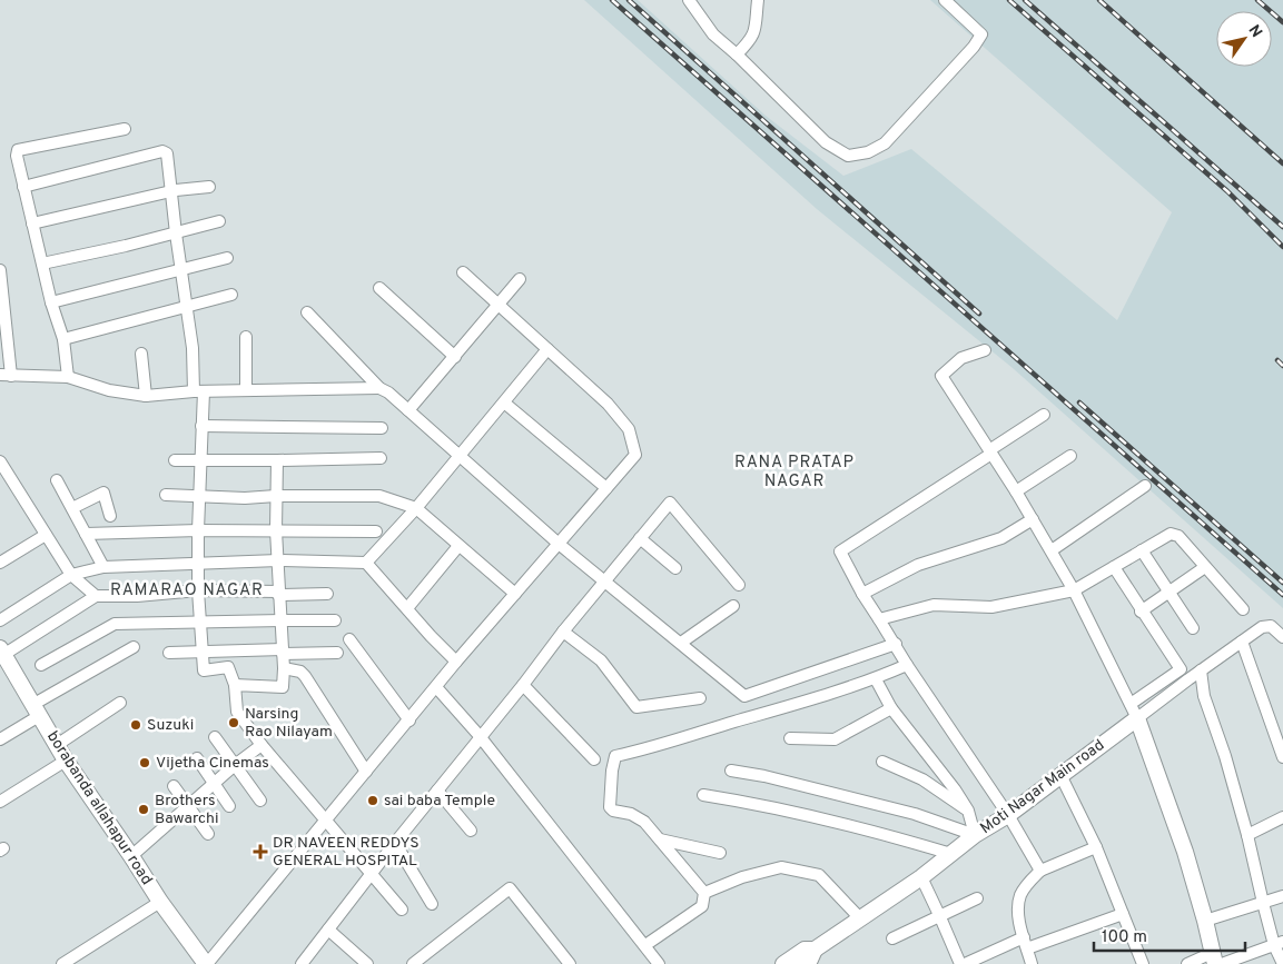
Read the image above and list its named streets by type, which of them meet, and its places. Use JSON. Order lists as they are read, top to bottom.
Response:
{
  "streets": {
    "street": ["Moti Nagar Main road", "borabanda allahapur road"]
  },
  "districts": ["RANA PRATAP NAGAR", "RAMARAO NAGAR"],
  "places": {
    "other": [
      "Narsing Rao Nilayam",
      "Suzuki",
      "Vijetha Cinemas",
      "sai baba Temple",
      "Brothers Bawarchi"
    ],
    "health": ["DR NAVEEN REDDYS GENERAL HOSPITAL"]
  },
  "scale_bar": "100 m",
  "north": "top right"
}
